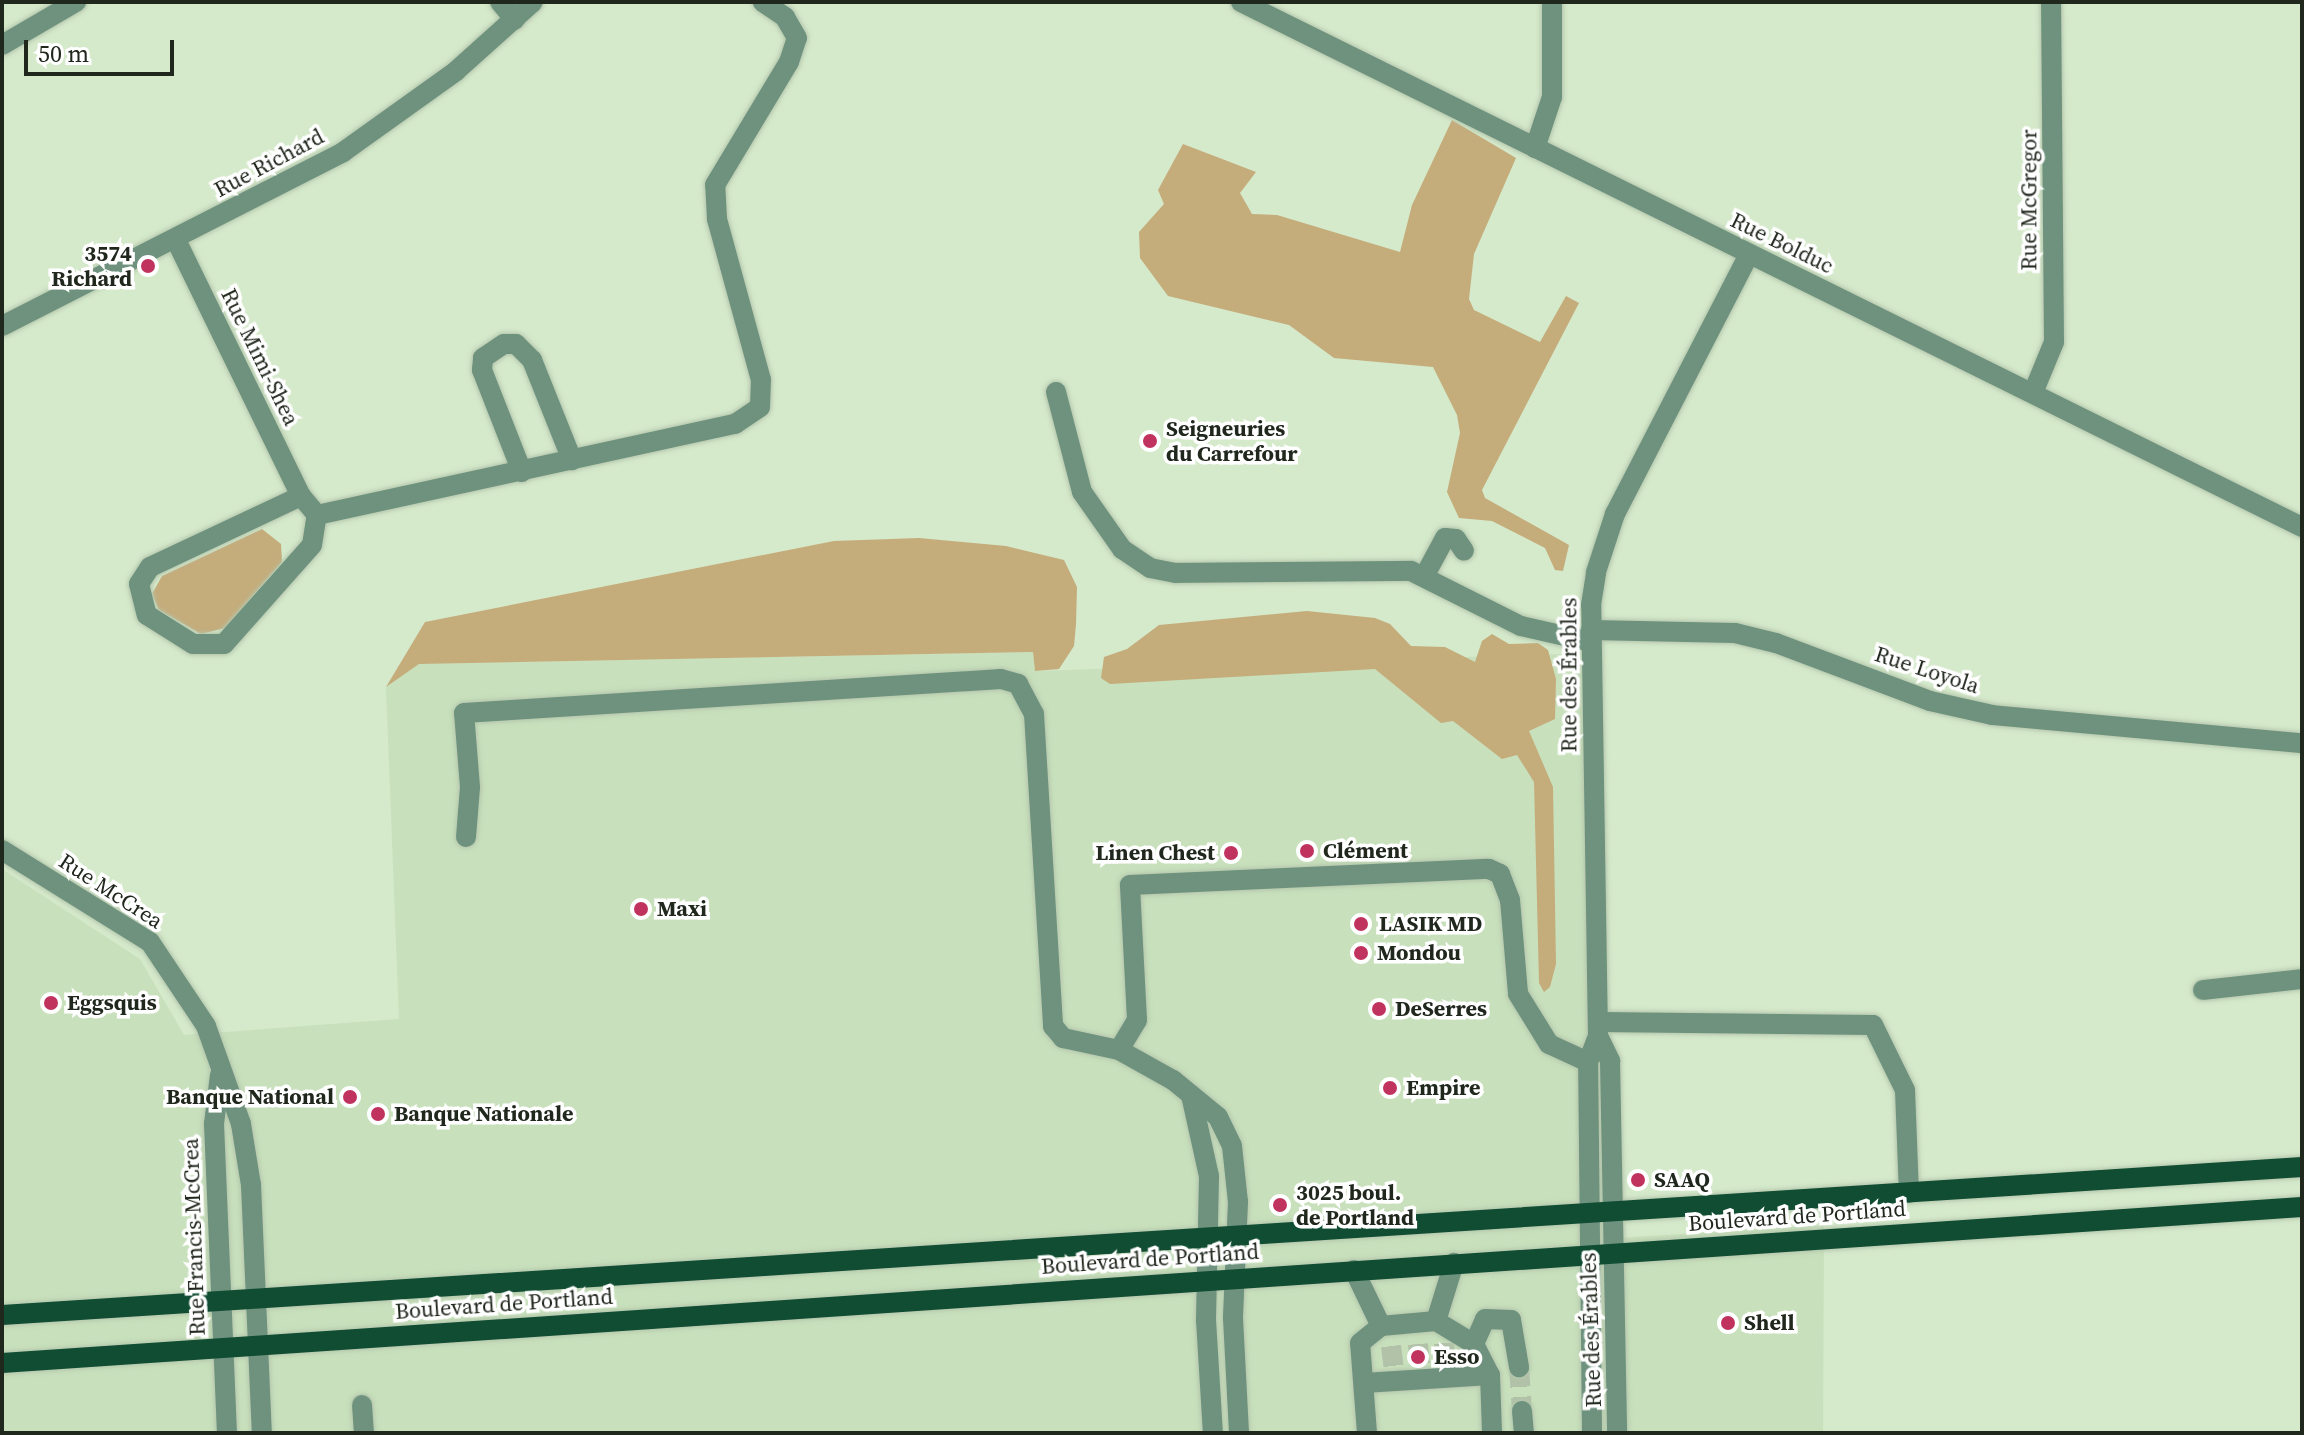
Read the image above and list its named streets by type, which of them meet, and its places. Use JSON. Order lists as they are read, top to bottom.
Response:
{
  "streets": {
    "main road": ["Boulevard de Portland"],
    "street": [
      "Rue Richard",
      "Rue McGregor",
      "Rue Bolduc",
      "Rue Mimi-Shea",
      "Rue Loyola",
      "Rue des Érables",
      "Rue McCrea",
      "Rue Francis-McCrea"
    ]
  },
  "crossings": [
    ["Rue Richard", "Rue Mimi-Shea"],
    ["Rue McGregor", "Rue Bolduc"],
    ["Rue Bolduc", "Rue des Érables"],
    ["Rue Loyola", "Rue des Érables"],
    ["Rue des Érables", "Boulevard de Portland"],
    ["Rue McCrea", "Rue Francis-McCrea"],
    ["Boulevard de Portland", "Rue Francis-McCrea"]
  ],
  "places": [
    "3574 Richard",
    "Seigneuries du Carrefour",
    "Clément",
    "Linen Chest",
    "Maxi",
    "LASIK MD",
    "Mondou",
    "Eggsquis",
    "DeSerres",
    "Empire",
    "Banque National",
    "Banque Nationale",
    "SAAQ",
    "3025 boul. de Portland",
    "Shell",
    "Esso"
  ],
  "scale_bar": "50 m"
}
